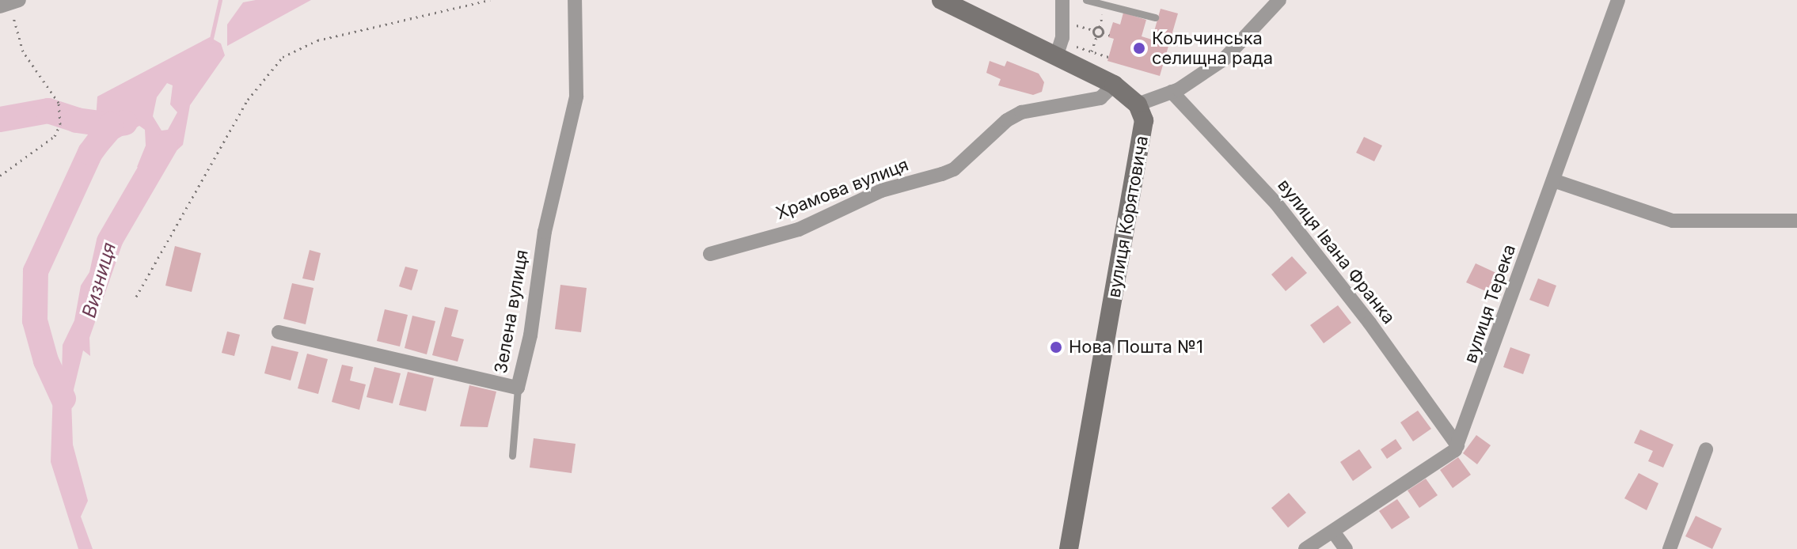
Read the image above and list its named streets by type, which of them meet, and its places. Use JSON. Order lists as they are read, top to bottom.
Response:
{
  "streets": {
    "main road": ["вулиця Корятовича"],
    "street": [
      "Храмова вулиця",
      "вулиця Івана Франка",
      "вулиця Терека",
      "Зелена вулиця"
    ]
  },
  "crossings": [
    ["вулиця Івана Франка", "вулиця Терека"]
  ],
  "water": ["Визниця"],
  "places": ["Кольчинська селищна рада", "Нова Пошта №1"]
}
